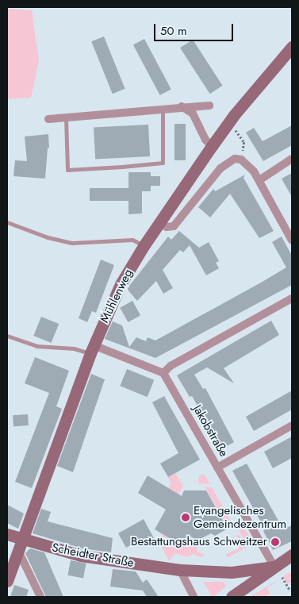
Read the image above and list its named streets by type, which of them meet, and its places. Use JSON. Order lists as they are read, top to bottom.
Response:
{
  "streets": {
    "street": ["Mühlenweg", "Jakobstraße", "Scheidter Straße"]
  },
  "crossings": [
    ["Mühlenweg", "Scheidter Straße"],
    ["Jakobstraße", "Scheidter Straße"]
  ],
  "places": ["Evangelisches Gemeindezentrum", "Bestattungshaus Schweitzer"],
  "scale_bar": "50 m"
}
